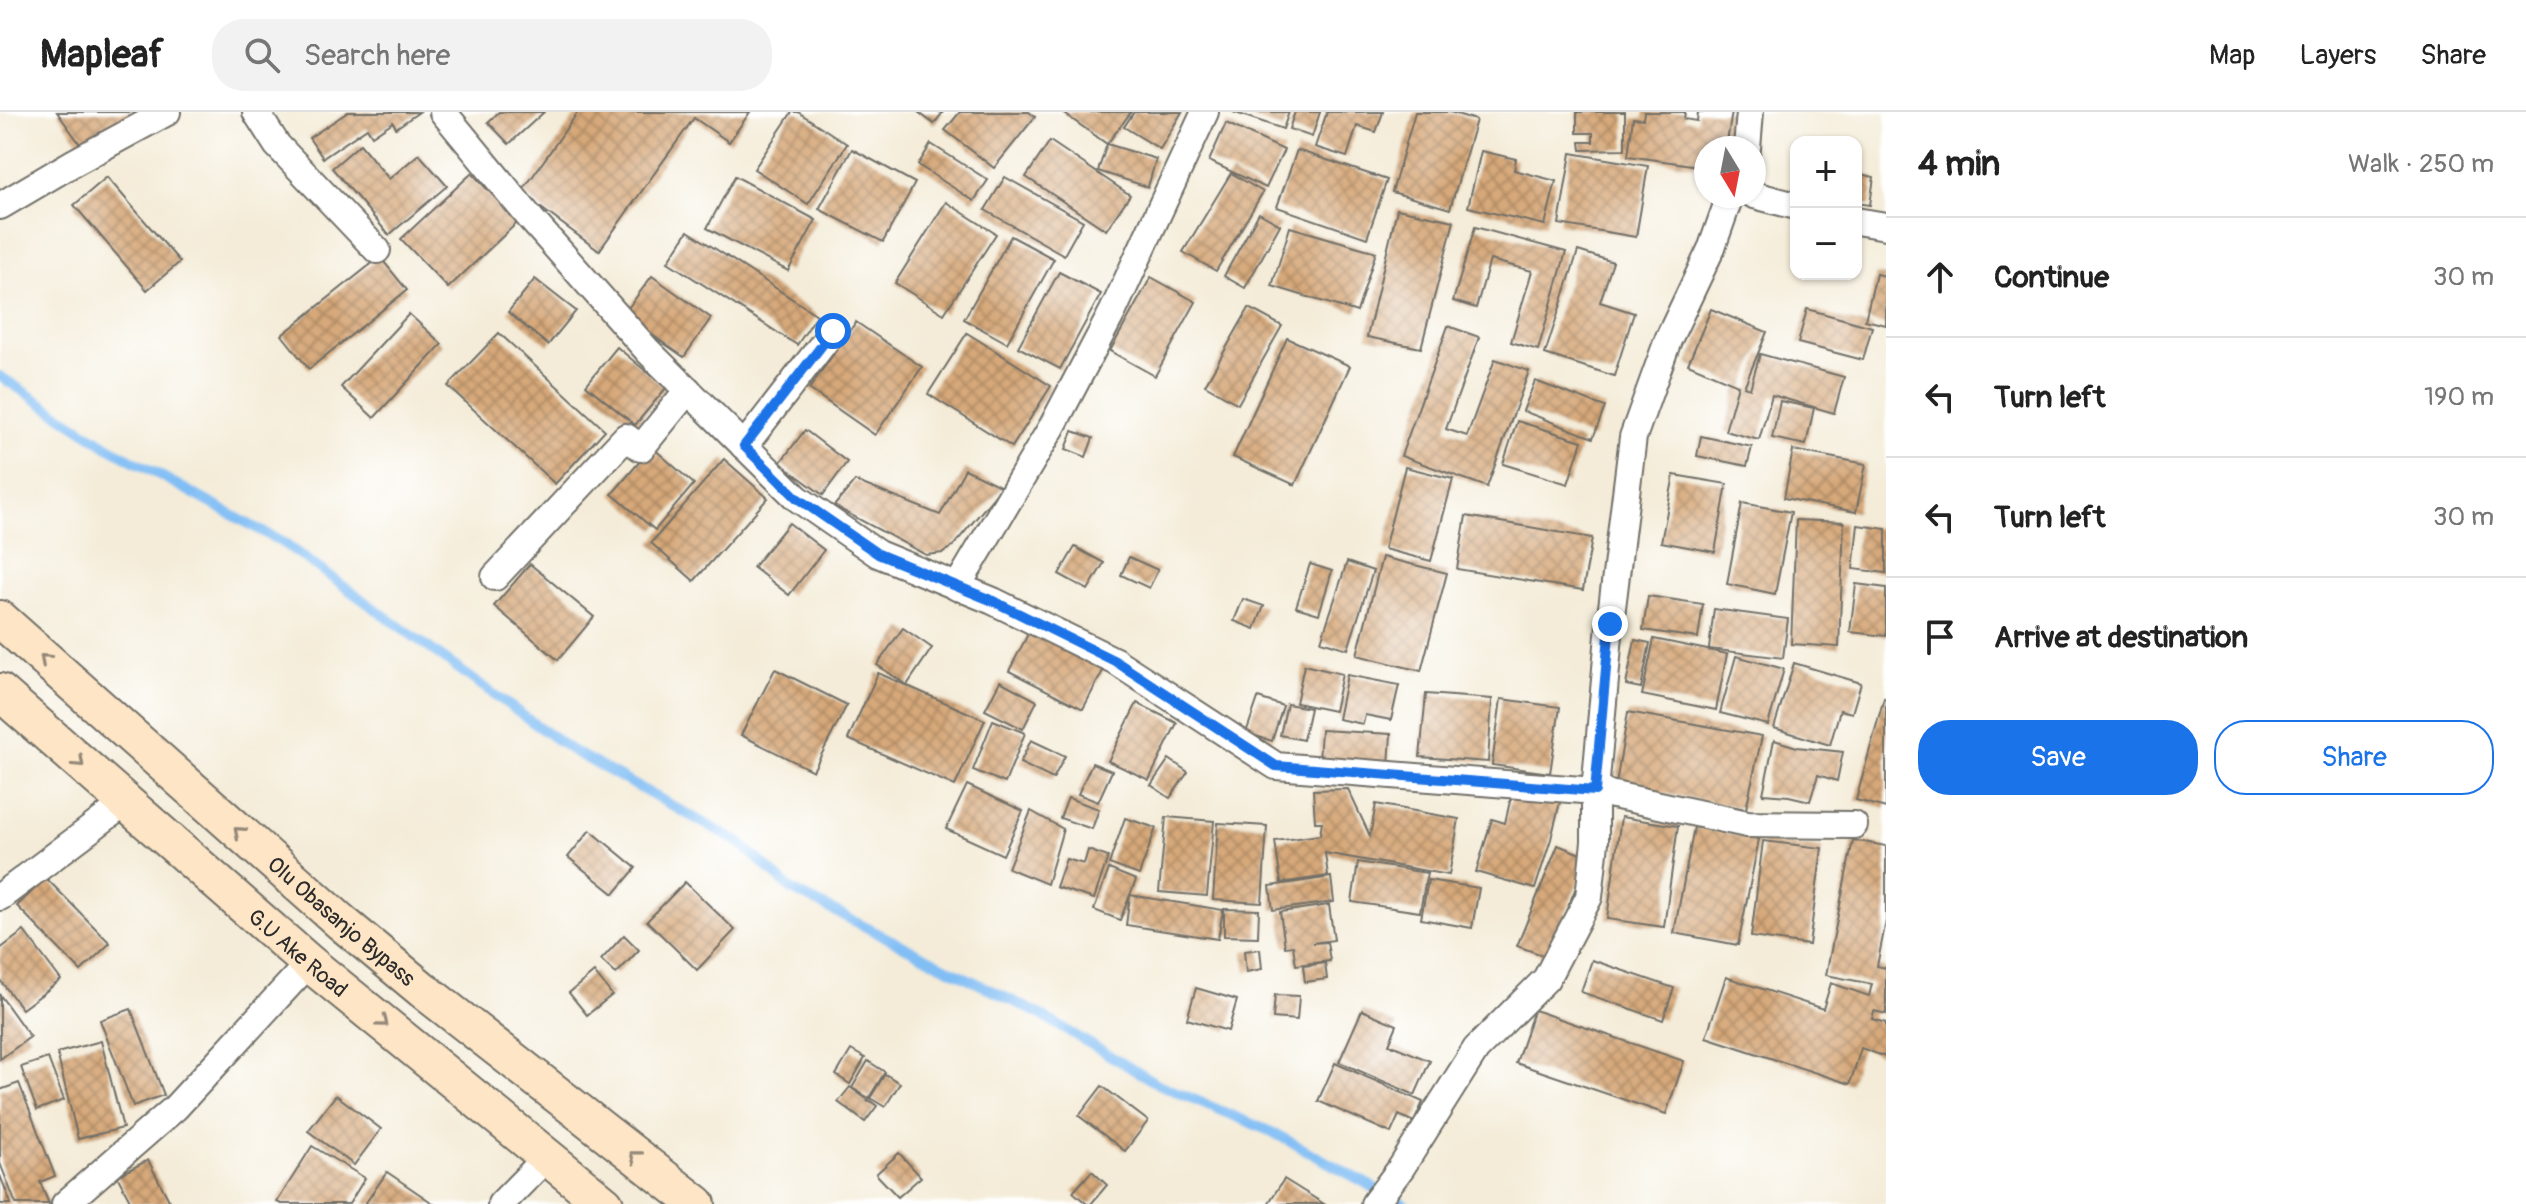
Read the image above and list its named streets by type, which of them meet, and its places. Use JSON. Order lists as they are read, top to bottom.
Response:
{
  "streets": {
    "main road": ["Olu Obasanjo Bypass", "G.U Ake Road"]
  },
  "one_way": ["Olu Obasanjo Bypass", "G.U Ake Road"],
  "north": "bottom",
  "page": {
    "header": "Mapleaf",
    "search": "Search here",
    "nav": ["Map", "Layers", "Share"],
    "heading": ["4 min", "Walk · 250 m"],
    "map_buttons": ["+", "−"],
    "list": [
      ["Continue", "30 m"],
      ["Turn left", "190 m"],
      ["Turn left", "30 m"],
      "Arrive at destination"
    ],
    "buttons": ["Save", "Share"]
  }
}
